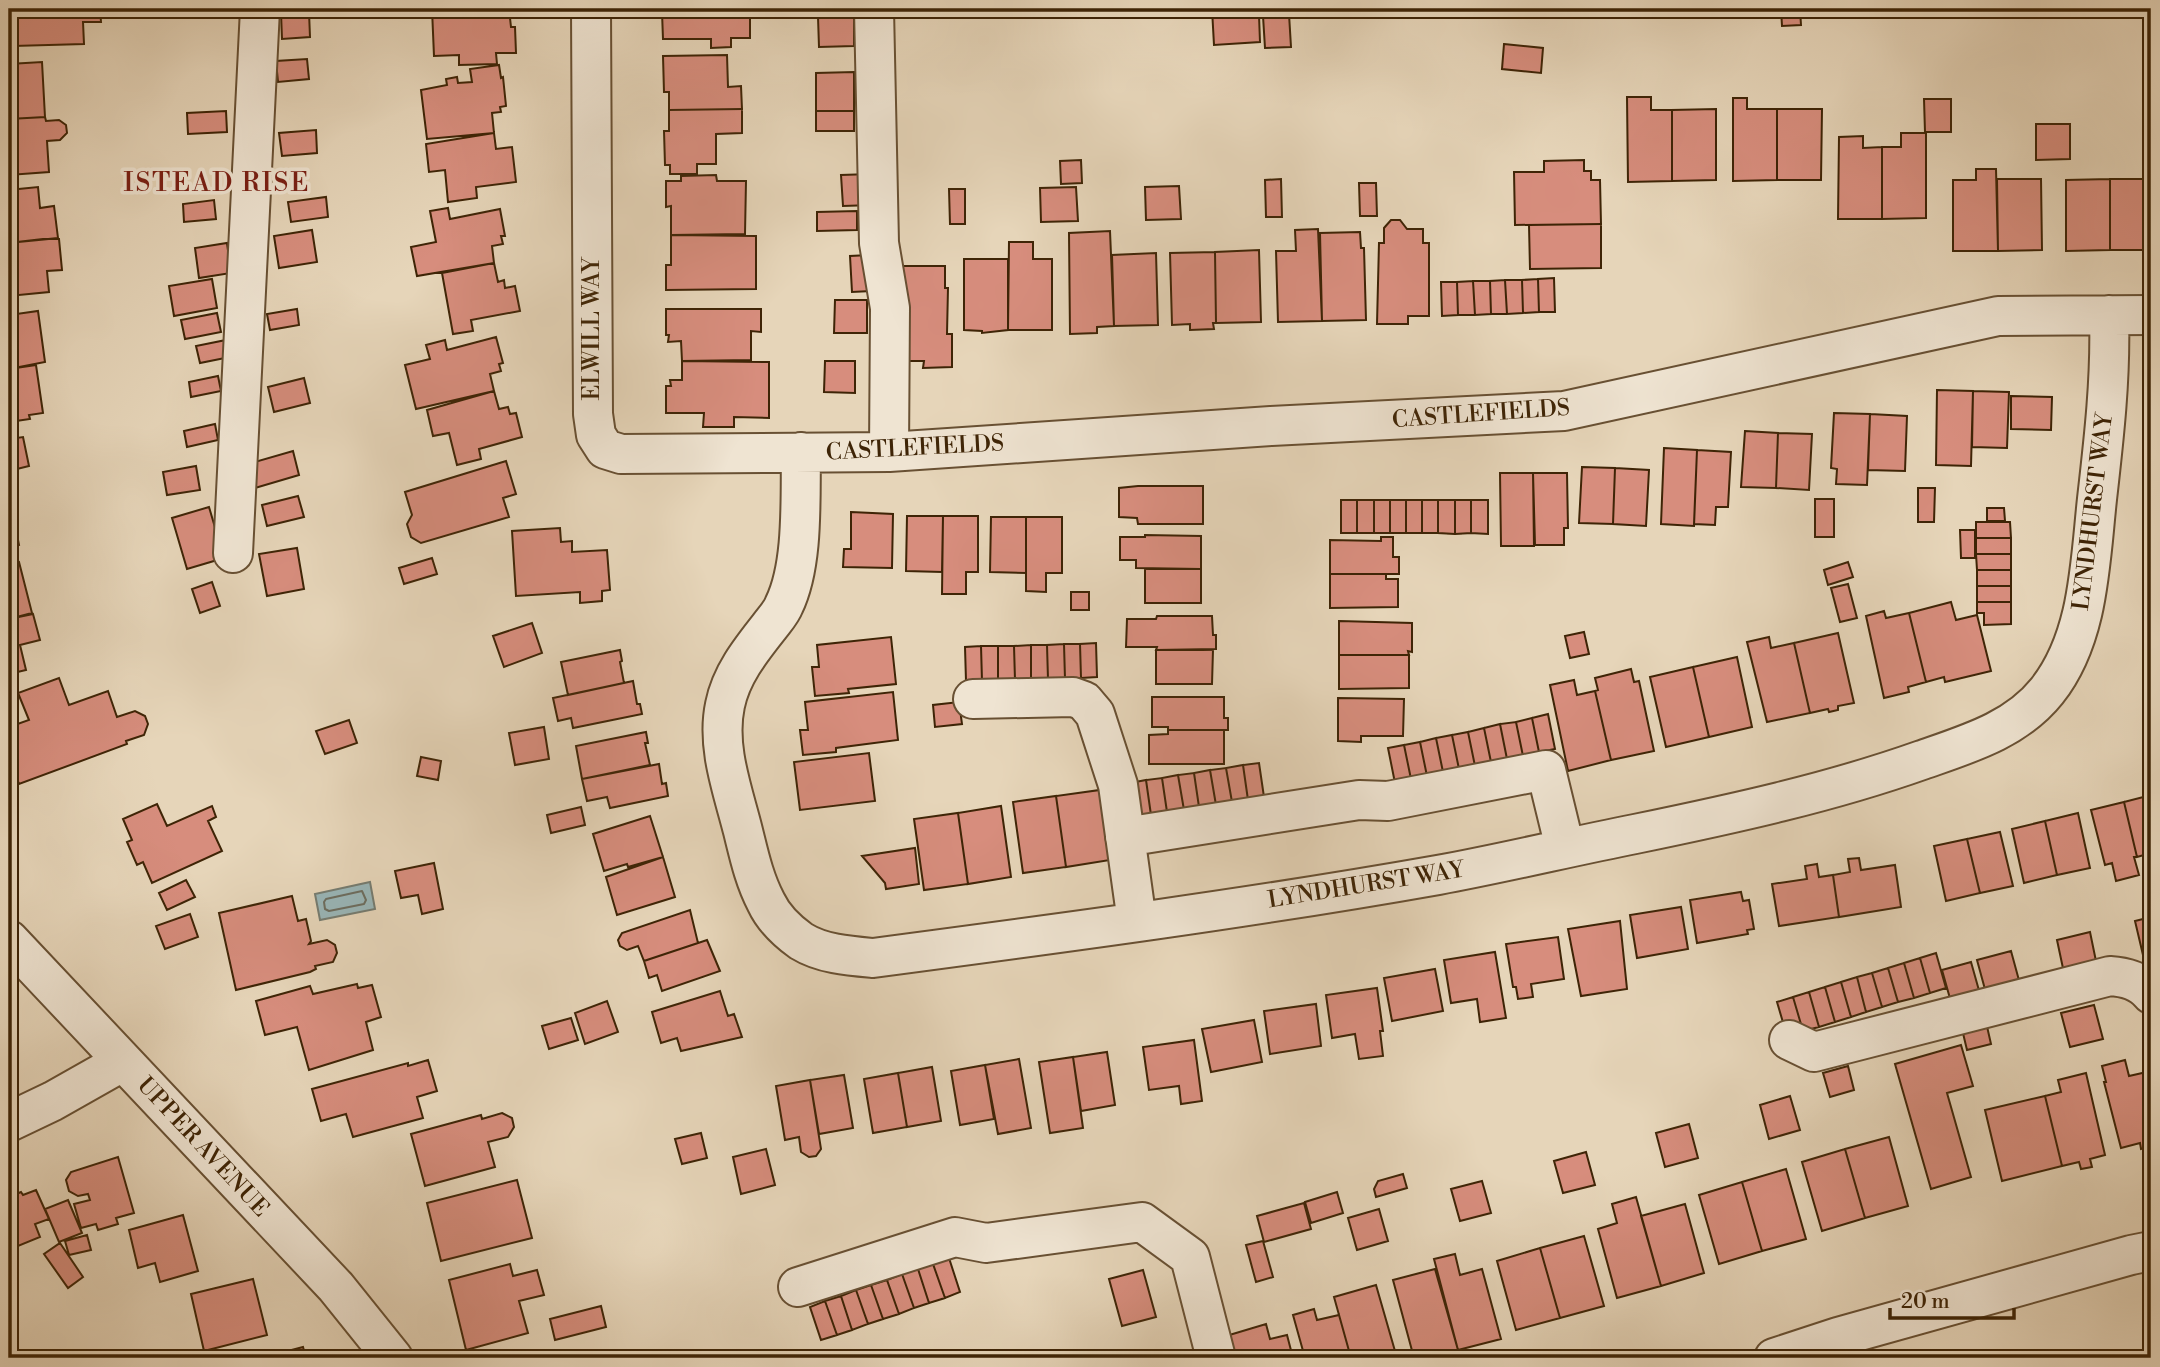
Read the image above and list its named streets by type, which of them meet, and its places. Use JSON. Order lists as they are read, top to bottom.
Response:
{
  "streets": {
    "street": [
      "ELWILL WAY",
      "CASTLEFIELDS",
      "LYNDHURST WAY",
      "UPPER AVENUE"
    ]
  },
  "crossings": [
    ["ELWILL WAY", "CASTLEFIELDS"],
    ["ELWILL WAY", "LYNDHURST WAY"],
    ["CASTLEFIELDS", "LYNDHURST WAY"]
  ],
  "districts": ["ISTEAD RISE"],
  "scale_bar": "20 m"
}
